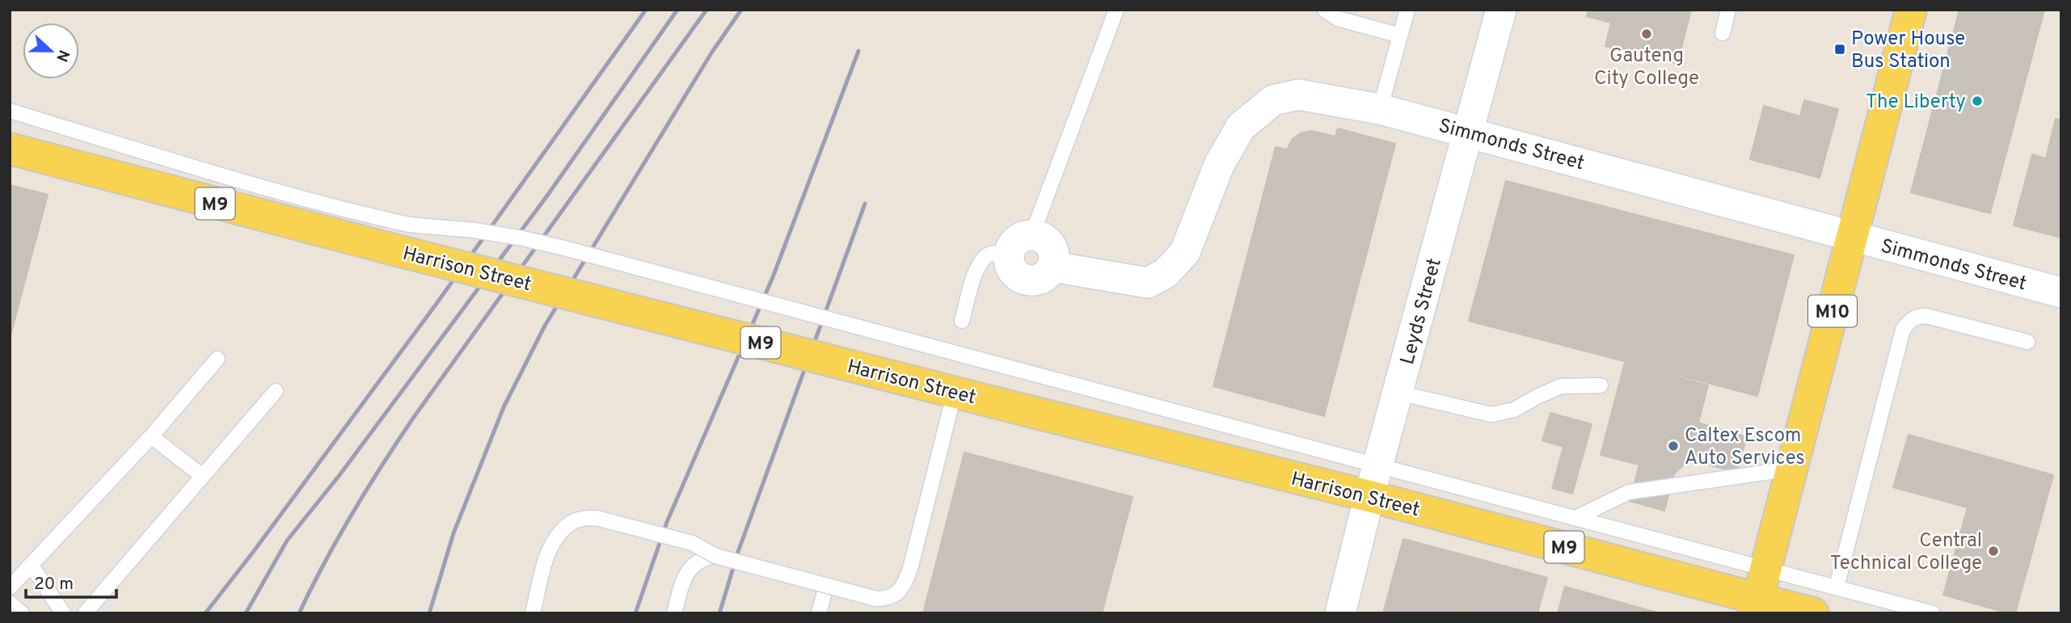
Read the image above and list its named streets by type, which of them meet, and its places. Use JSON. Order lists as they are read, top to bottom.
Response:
{
  "streets": {
    "main road": ["M9", "Harrison Street", "M10"],
    "street": ["Simmonds Street", "Leyds Street"]
  },
  "crossings": [
    ["Simmonds Street", "Leyds Street"],
    ["Simmonds Street", "M10"],
    ["Harrison Street", "Leyds Street"],
    ["Harrison Street", "M10"]
  ],
  "places": {
    "other": [
      "Gauteng City College",
      "The Liberty",
      "Caltex Escom Auto Services",
      "Central Technical College"
    ],
    "transit": ["Power House Bus Station"]
  },
  "scale_bar": "20 m",
  "north": "right"
}
